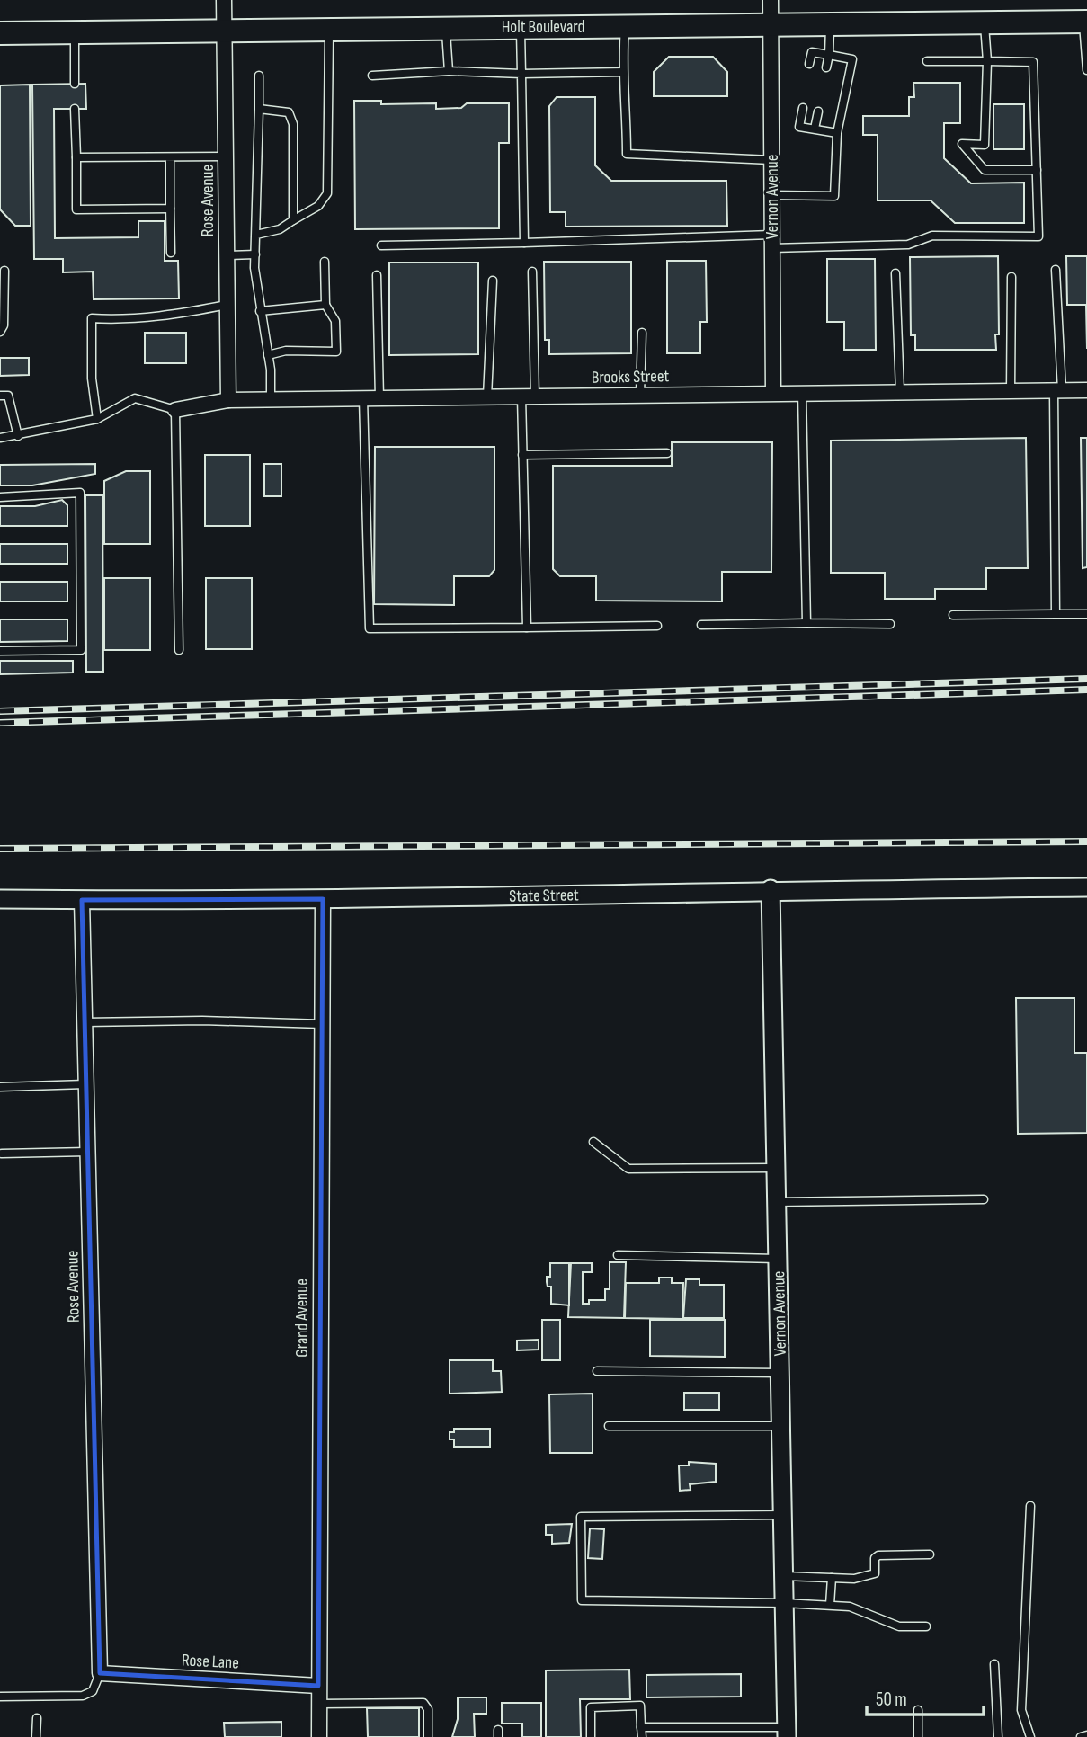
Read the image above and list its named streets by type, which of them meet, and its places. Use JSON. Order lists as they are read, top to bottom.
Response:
{
  "streets": {
    "main road": ["Holt Boulevard"],
    "street": [
      "Vernon Avenue",
      "Rose Avenue",
      "Brooks Street",
      "State Street",
      "Grand Avenue",
      "Rose Lane"
    ]
  },
  "crossings": [
    ["Holt Boulevard", "Vernon Avenue"],
    ["Holt Boulevard", "Rose Avenue"],
    ["Vernon Avenue", "Brooks Street"],
    ["Vernon Avenue", "State Street"],
    ["Rose Avenue", "Brooks Street"],
    ["Rose Avenue", "State Street"],
    ["Rose Avenue", "Rose Lane"],
    ["State Street", "Grand Avenue"],
    ["Grand Avenue", "Rose Lane"]
  ],
  "scale_bar": "50 m"
}
